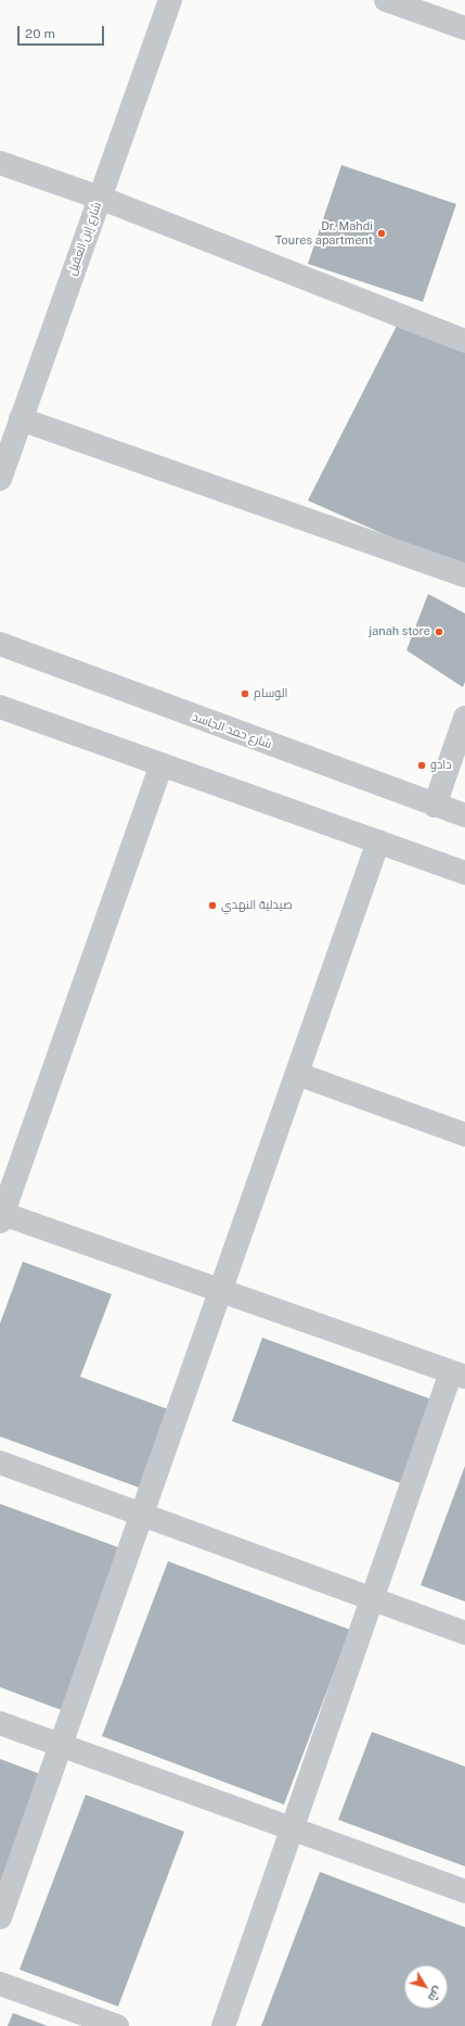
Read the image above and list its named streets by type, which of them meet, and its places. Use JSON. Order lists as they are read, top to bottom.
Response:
{
  "streets": {
    "street": ["شارع إبن العقيل", "شارع حمد الجاسد"]
  },
  "places": [
    "Dr. Mahdi Toures apartment",
    "janah store",
    "الوسام",
    "دادو",
    "صيدلية النهدي"
  ],
  "scale_bar": "20 m",
  "north": "bottom right"
}
